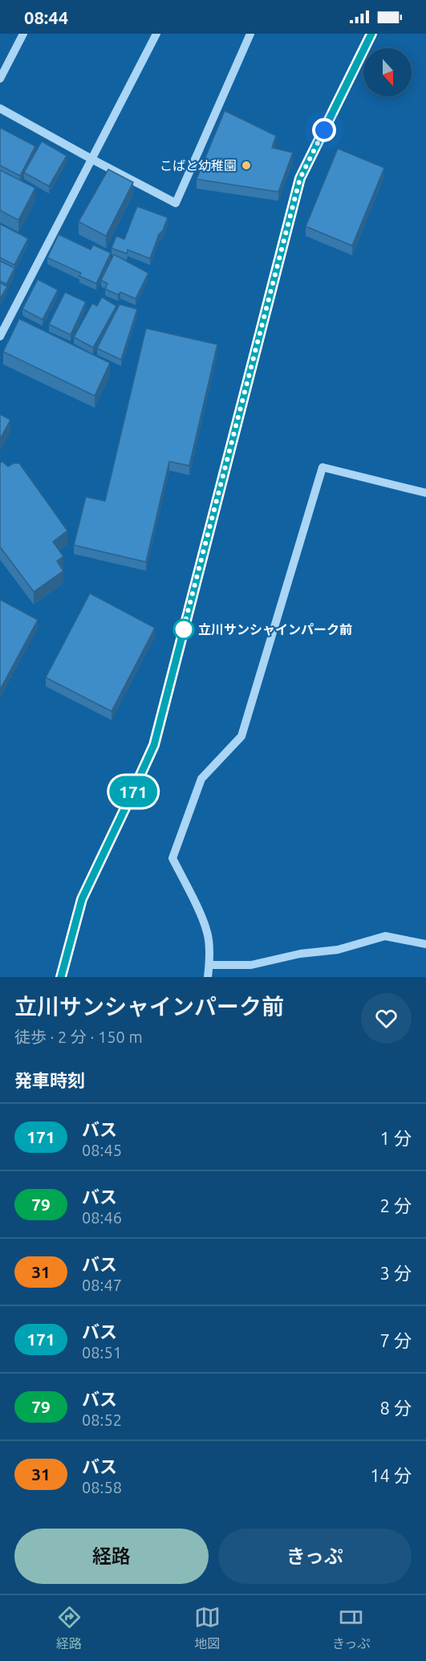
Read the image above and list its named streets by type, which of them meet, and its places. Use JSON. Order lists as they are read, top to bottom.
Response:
{
  "places": ["こばと幼稚園", "立川サンシャインパーク前"],
  "lines": ["bus line 171"],
  "north": "bottom",
  "page": {
    "status": "08:44",
    "on_map": "171",
    "heading": [
      ["立川サンシャインパーク前", "徒歩 · 2 分 · 150 m"],
      "発車時刻"
    ],
    "list": [
      {
        "mark": "171",
        "name": "バス",
        "note": "08:45",
        "value": "1 分"
      },
      {
        "mark": "79",
        "name": "バス",
        "note": "08:46",
        "value": "2 分"
      },
      {
        "mark": "31",
        "name": "バス",
        "note": "08:47",
        "value": "3 分"
      },
      {
        "mark": "171",
        "name": "バス",
        "note": "08:51",
        "value": "7 分"
      },
      {
        "mark": "79",
        "name": "バス",
        "note": "08:52",
        "value": "8 分"
      },
      {
        "mark": "31",
        "name": "バス",
        "note": "08:58",
        "value": "14 分"
      }
    ],
    "buttons": ["経路", "きっぷ"],
    "tabs": ["経路", "地図", "きっぷ"]
  }
}
